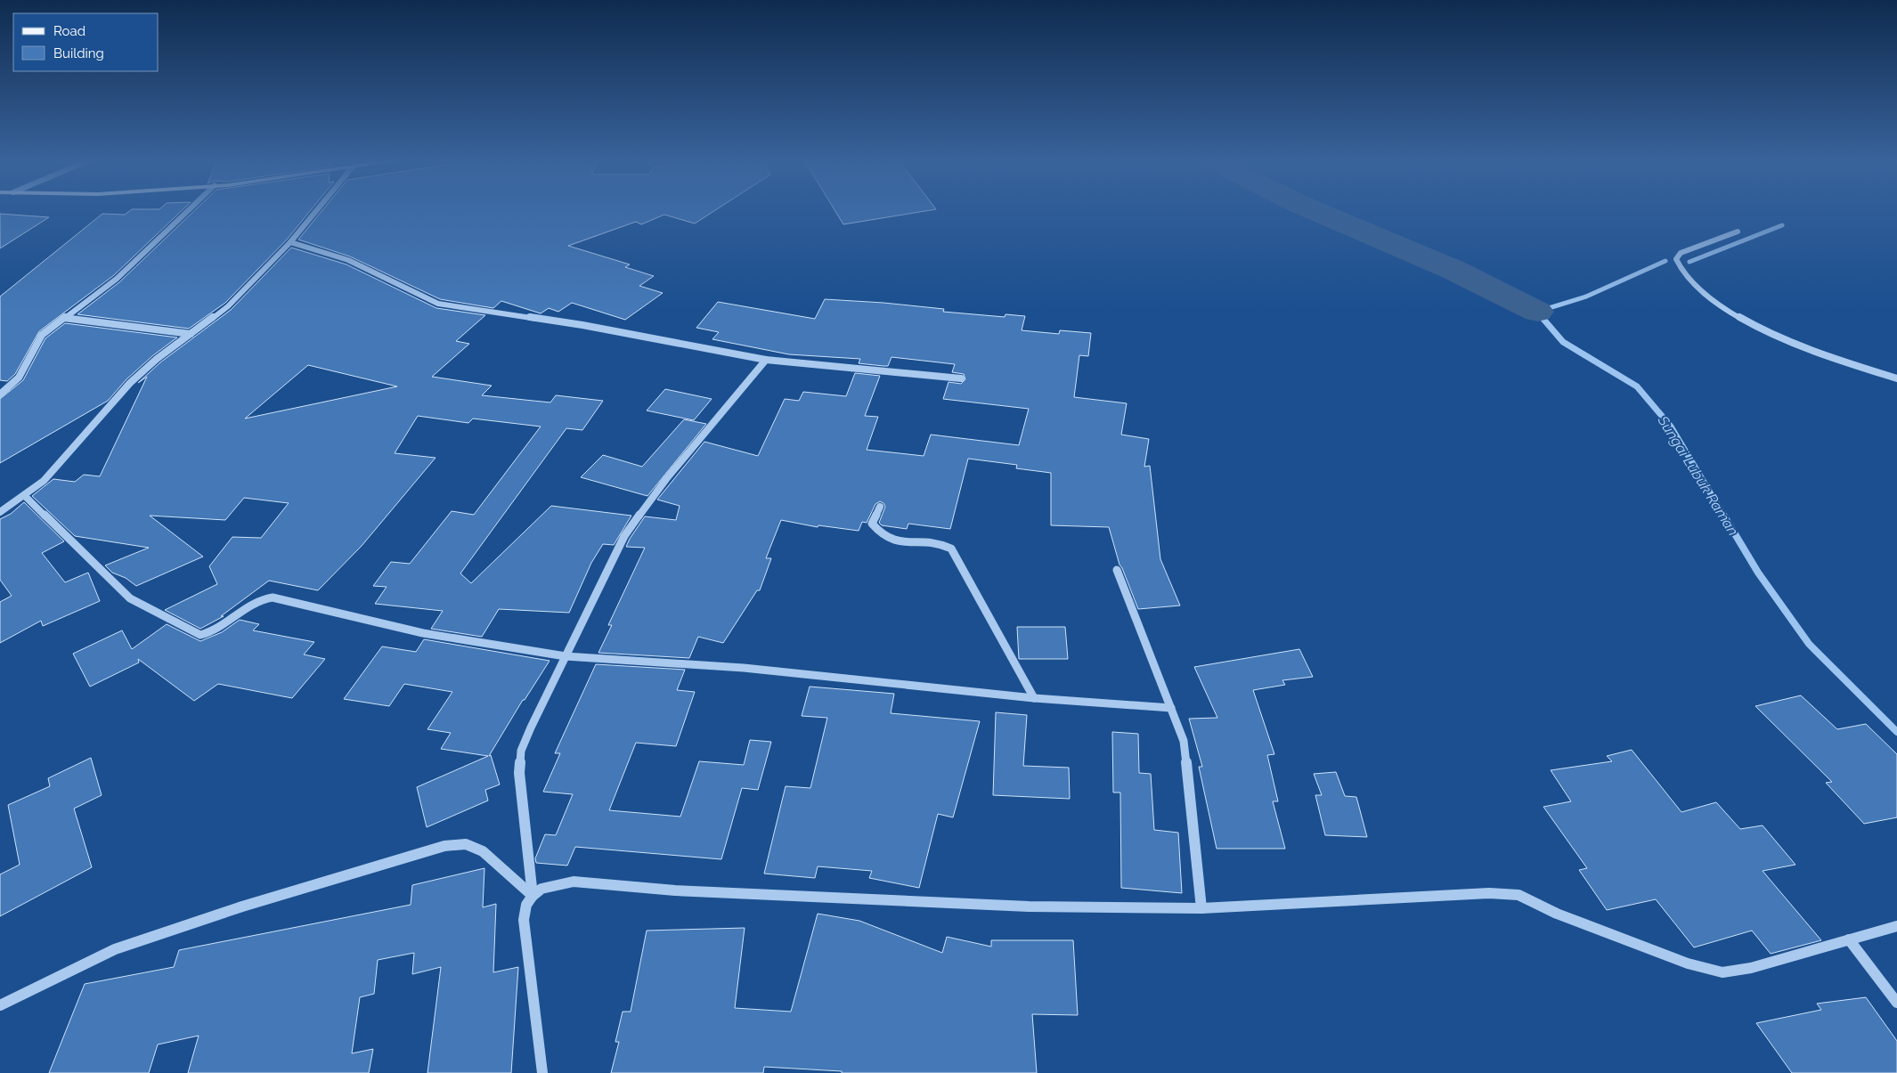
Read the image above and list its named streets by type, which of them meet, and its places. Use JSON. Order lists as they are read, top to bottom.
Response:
{
  "water": ["Sungai Lubuk Raman"],
  "legend": ["Road", "Building"]
}
